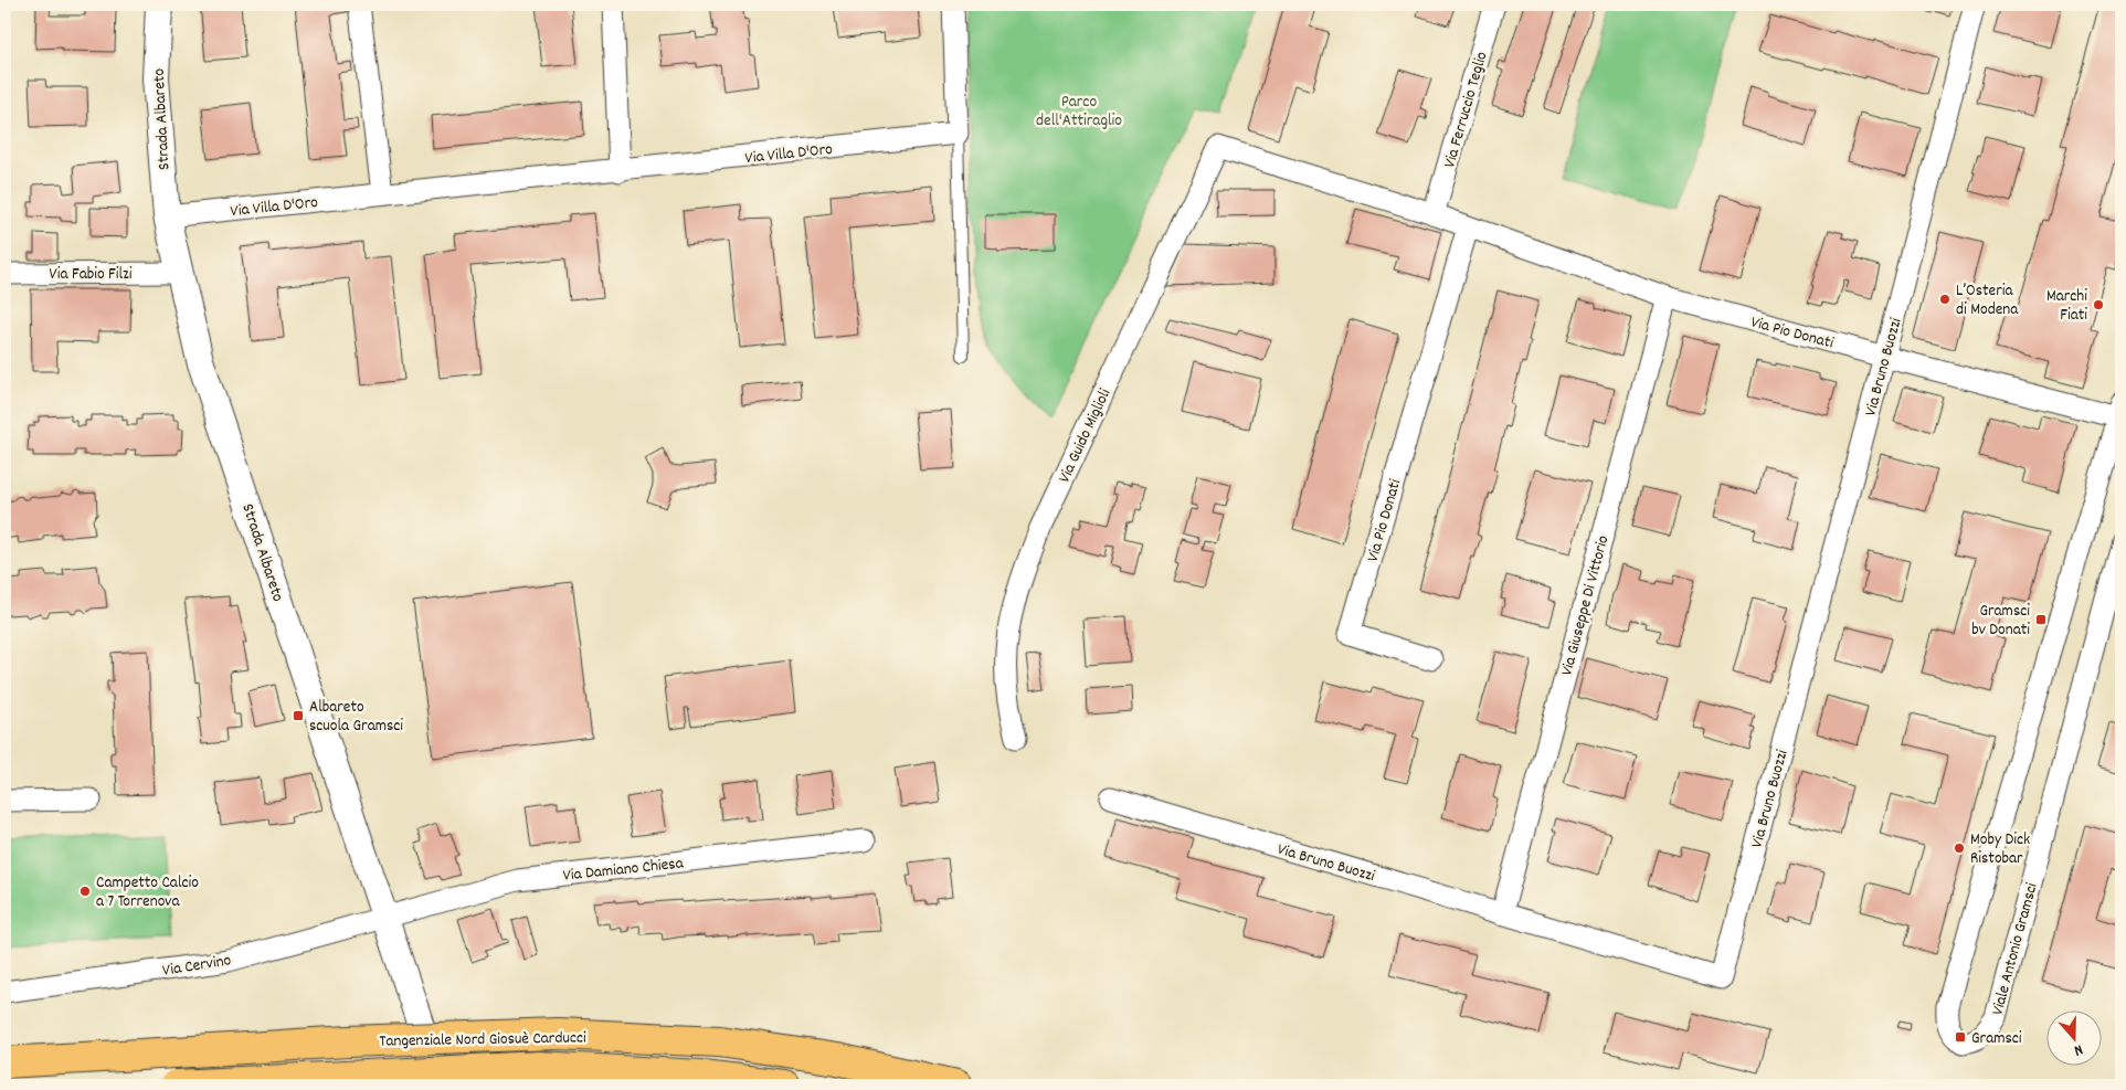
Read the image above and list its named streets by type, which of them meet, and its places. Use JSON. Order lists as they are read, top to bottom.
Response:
{
  "streets": {
    "highway": ["Tangenziale Nord Giosuè Carducci"],
    "street": [
      "Via Ferruccio Teglio",
      "Strada Albareto",
      "Via Villa D'Oro",
      "Via Fabio Filzi",
      "Via Pio Donati",
      "Via Bruno Buozzi",
      "Via Guido Miglioli",
      "Via Giuseppe Di Vittorio",
      "Via Damiano Chiesa",
      "Viale Antonio Gramsci",
      "Via Cervino"
    ]
  },
  "crossings": [
    ["Via Ferruccio Teglio", "Via Pio Donati"],
    ["Strada Albareto", "Via Villa D'Oro"],
    ["Strada Albareto", "Via Fabio Filzi"],
    ["Strada Albareto", "Via Damiano Chiesa"],
    ["Strada Albareto", "Via Cervino"],
    ["Via Pio Donati", "Via Bruno Buozzi"],
    ["Via Pio Donati", "Via Guido Miglioli"],
    ["Via Pio Donati", "Via Giuseppe Di Vittorio"],
    ["Via Pio Donati", "Viale Antonio Gramsci"],
    ["Via Bruno Buozzi", "Via Giuseppe Di Vittorio"],
    ["Via Damiano Chiesa", "Via Cervino"]
  ],
  "parks": ["Parco dell'Attiraglio"],
  "places": {
    "other": [
      "L’Osteria di Modena",
      "Marchi Fiati",
      "Moby Dick Ristobar",
      "Campetto Calcio a 7 Torrenova"
    ],
    "transit": ["Gramsci bv Donati", "Albareto scuola Gramsci", "Gramsci"]
  },
  "north": "bottom"
}
